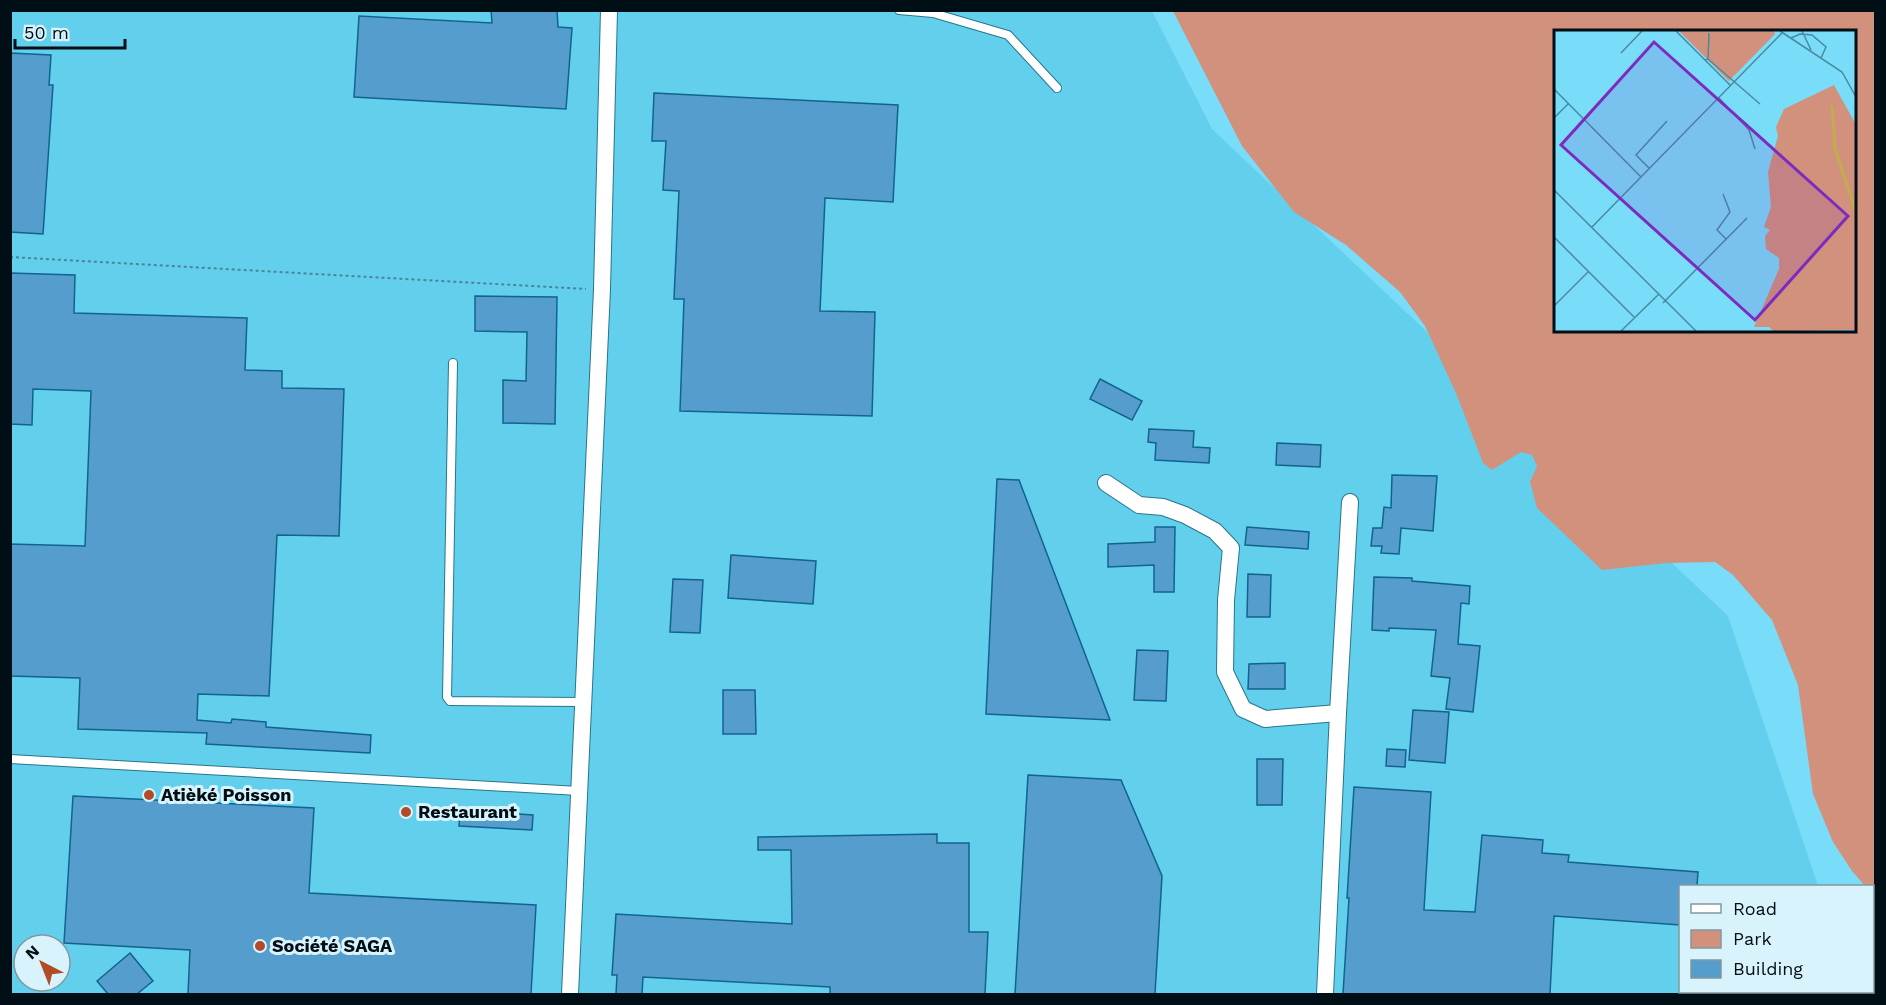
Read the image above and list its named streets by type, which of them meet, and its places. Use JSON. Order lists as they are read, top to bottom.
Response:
{
  "places": ["Atièké Poisson", "Restaurant", "Société SAGA"],
  "legend": ["Road", "Park", "Building"],
  "scale_bar": "50 m",
  "north": "top left"
}
